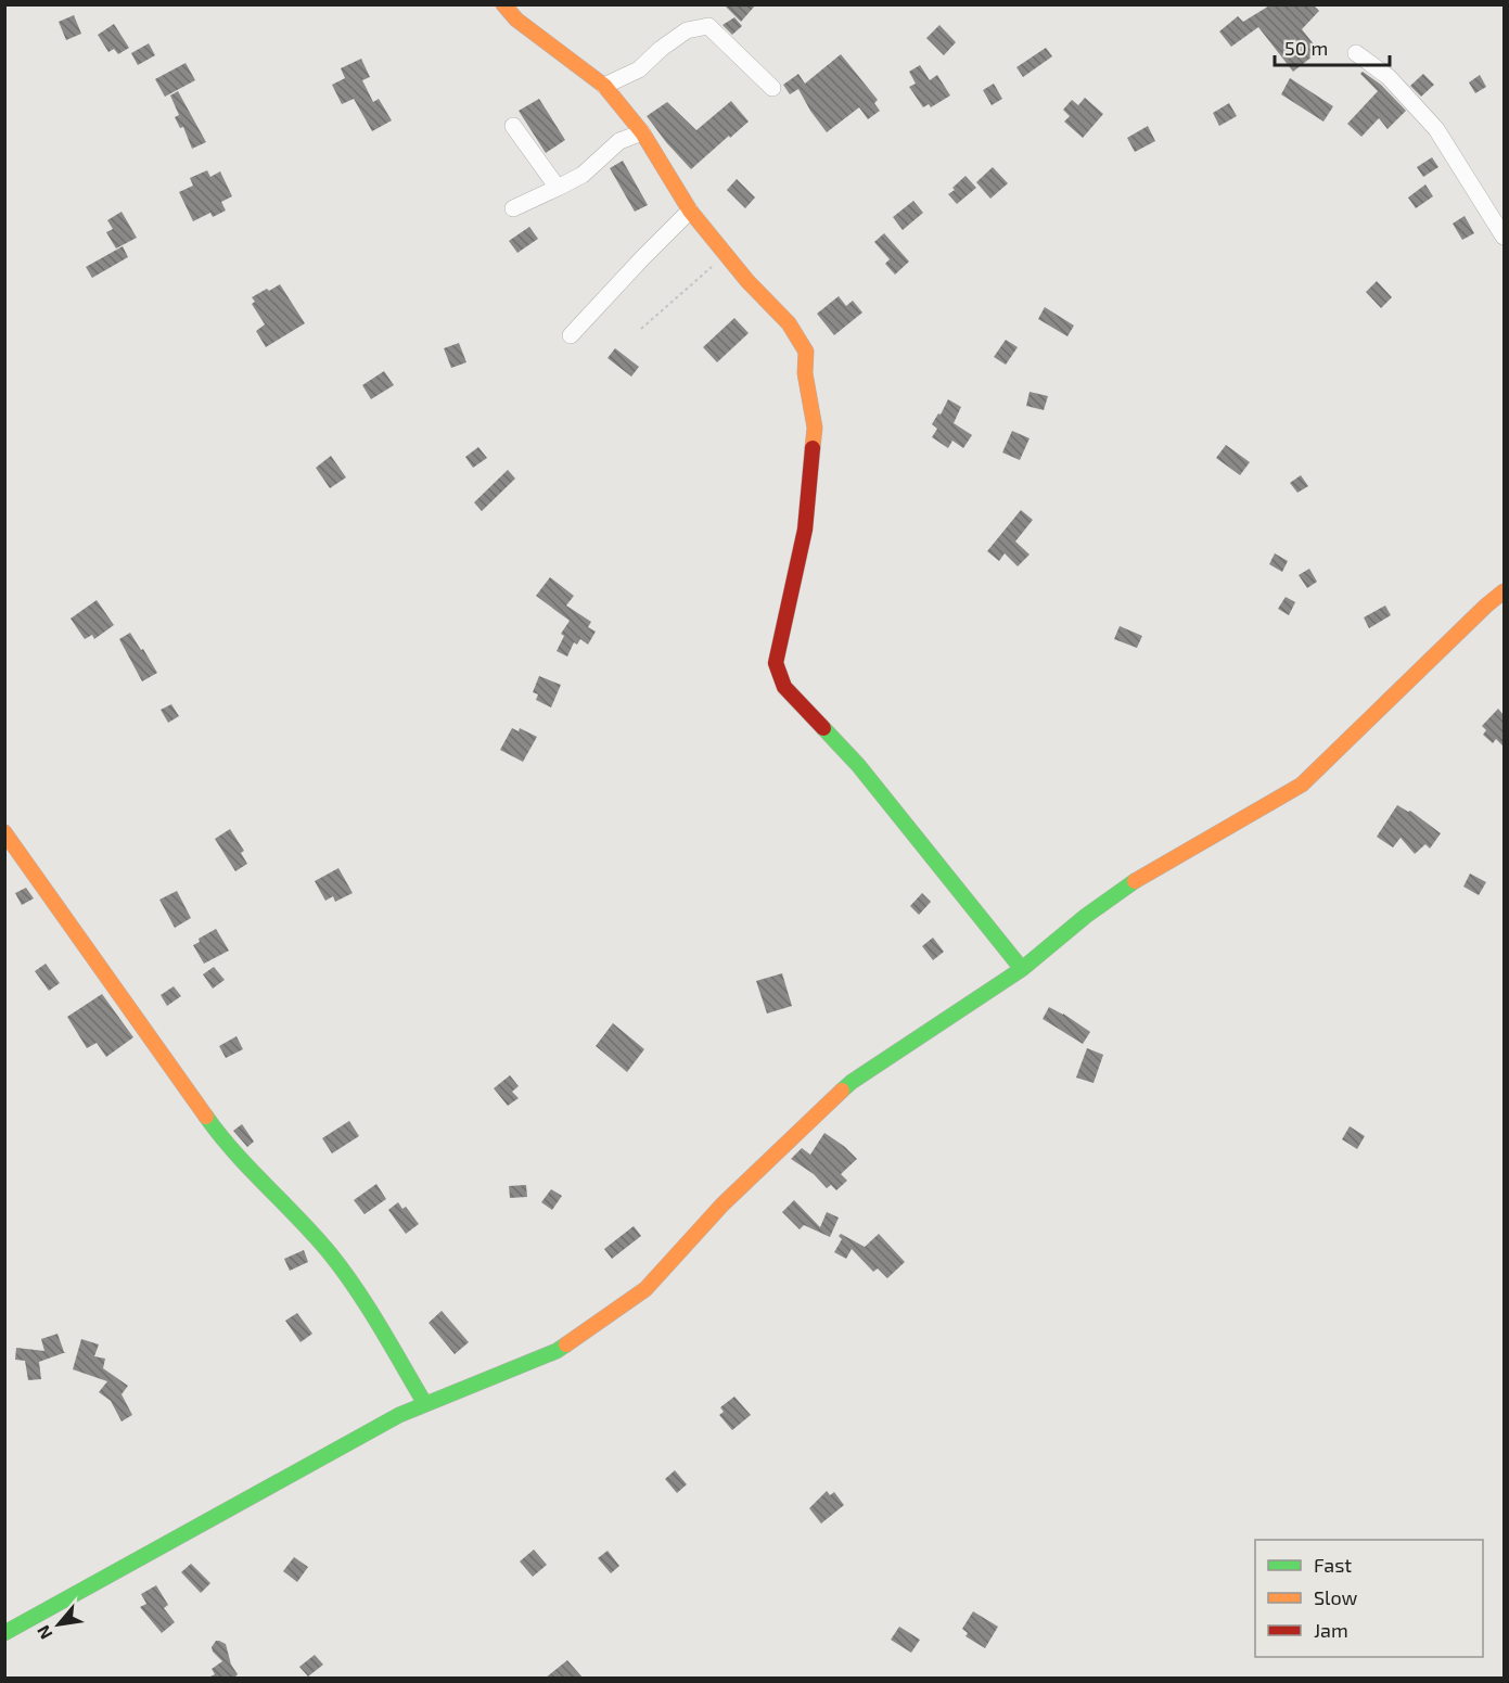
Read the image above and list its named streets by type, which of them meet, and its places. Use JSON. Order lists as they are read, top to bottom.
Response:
{
  "legend": ["Fast", "Slow", "Jam"],
  "scale_bar": "50 m",
  "north": "bottom left"
}
